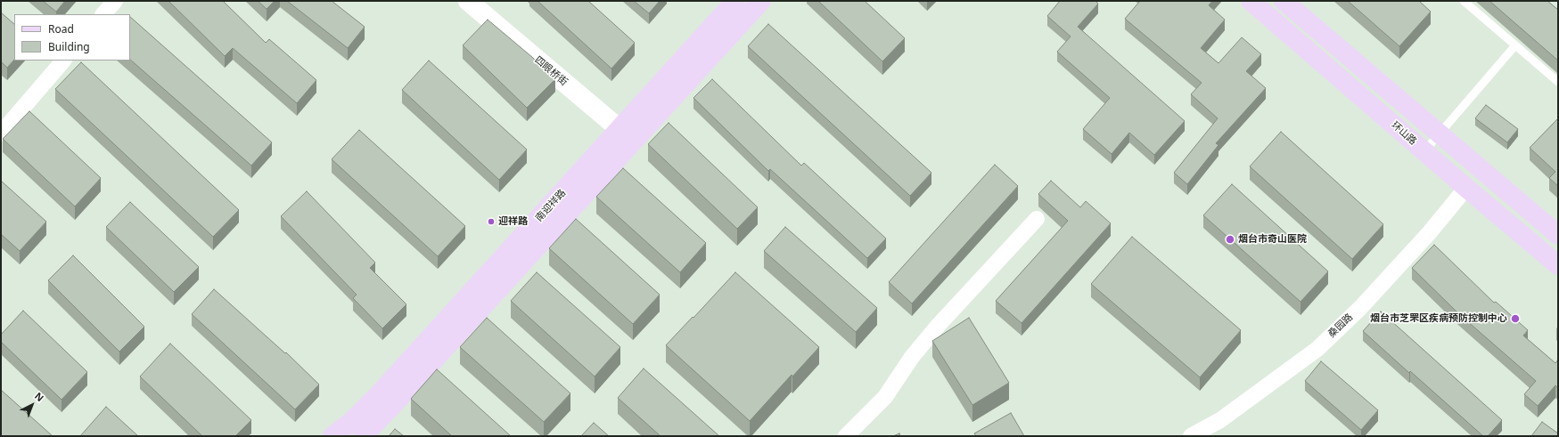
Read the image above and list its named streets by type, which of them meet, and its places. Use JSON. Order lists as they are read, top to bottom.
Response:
{
  "streets": {
    "main road": ["环山路", "南迎祥路"],
    "street": ["四眼桥街", "桑园路"]
  },
  "crossings": [
    ["四眼桥街", "南迎祥路"],
    ["环山路", "桑园路"]
  ],
  "places": ["迎祥路", "烟台市奇山医院", "烟台市芝罘区疾病预防控制中心"],
  "legend": ["Road", "Building"],
  "north": "top right"
}
